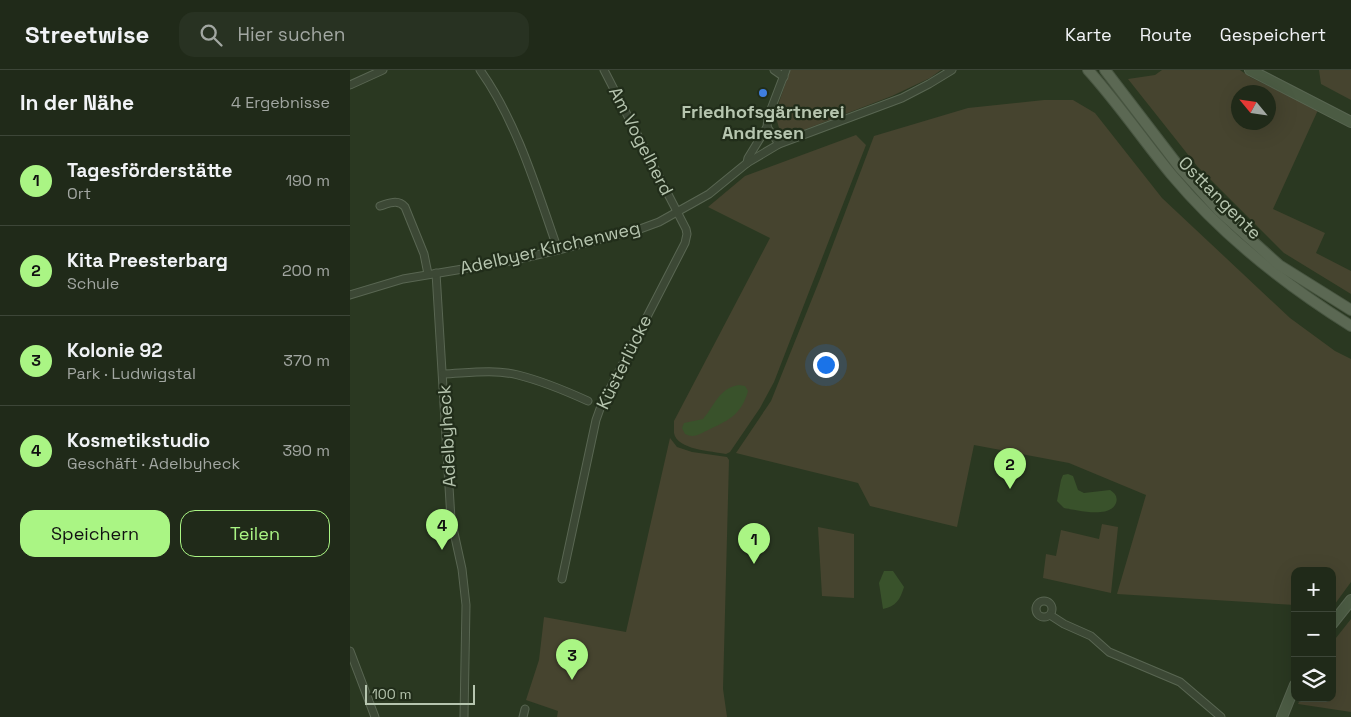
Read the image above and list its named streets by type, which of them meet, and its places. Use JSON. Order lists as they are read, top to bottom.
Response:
{
  "streets": {
    "main road": ["Osttangente"],
    "street": [
      "Am Vogelherd",
      "Adelbyer Kirchenweg",
      "Küsterlücke",
      "Adelbyheck"
    ]
  },
  "crossings": [
    ["Am Vogelherd", "Adelbyer Kirchenweg"],
    ["Am Vogelherd", "Küsterlücke"],
    ["Adelbyer Kirchenweg", "Küsterlücke"],
    ["Adelbyer Kirchenweg", "Adelbyheck"]
  ],
  "places": ["Friedhofsgärtnerei Andresen"],
  "scale_bar": "100 m",
  "north": "top left",
  "page": {
    "header": "Streetwise",
    "search": "Hier suchen",
    "nav": ["Karte", "Route", "Gespeichert"],
    "heading": ["In der Nähe", "4 Ergebnisse"],
    "list": [
      {
        "mark": "1",
        "name": "Tagesförderstätte",
        "note": "Ort",
        "value": "190 m"
      },
      {
        "mark": "2",
        "name": "Kita Preesterbarg",
        "note": "Schule",
        "value": "200 m"
      },
      {
        "mark": "3",
        "name": "Kolonie 92",
        "note": "Park · Ludwigstal",
        "value": "370 m"
      },
      {
        "mark": "4",
        "name": "Kosmetikstudio",
        "note": "Geschäft · Adelbyheck",
        "value": "390 m"
      }
    ],
    "pins": [
      "2",
      "4",
      "1",
      "3"
    ],
    "buttons": ["Speichern", "Teilen"],
    "map_buttons": ["+", "−"],
    "scale": "100 m"
  }
}
